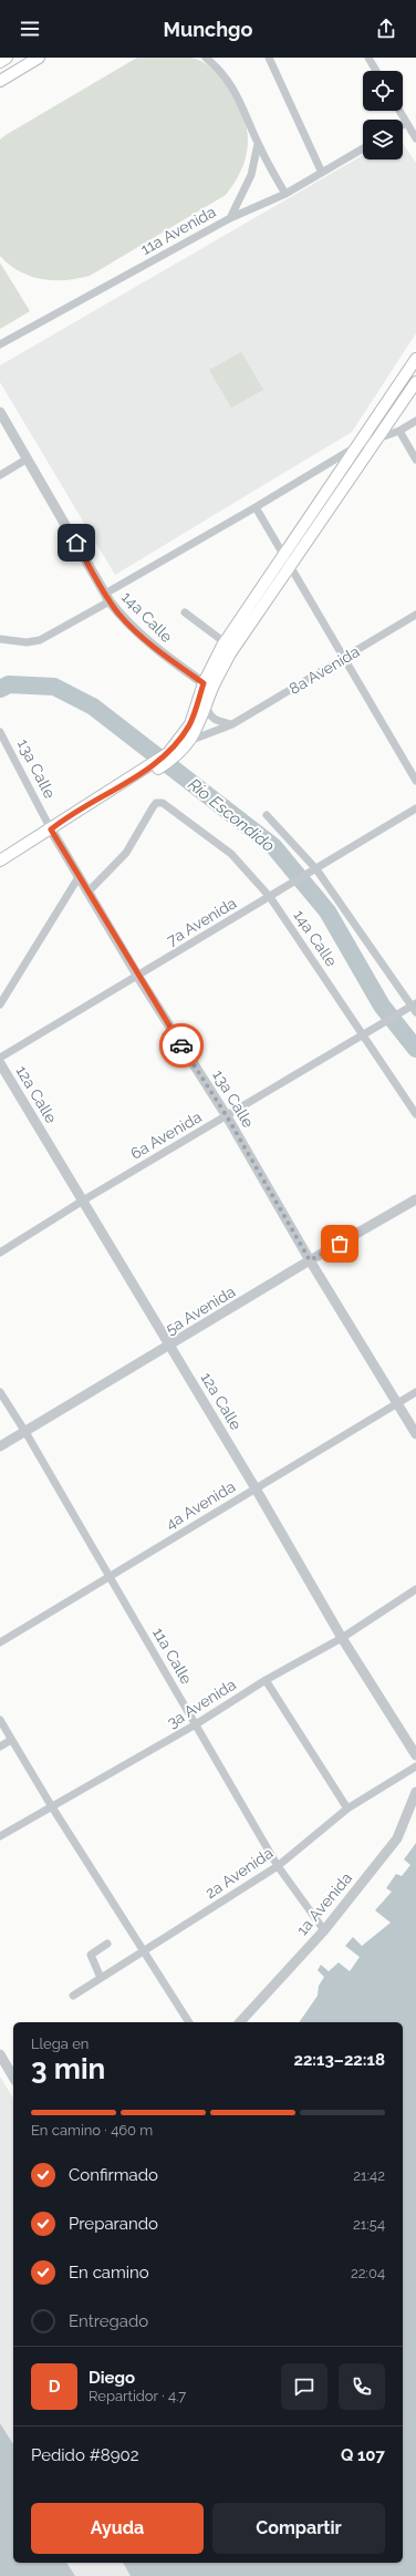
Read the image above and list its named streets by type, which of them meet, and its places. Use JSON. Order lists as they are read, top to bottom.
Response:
{
  "streets": {
    "main road": ["8a Avenida"],
    "street": [
      "11a Avenida",
      "14a Calle",
      "13a Calle",
      "7a Avenida",
      "12a Calle",
      "6a Avenida",
      "5a Avenida",
      "4a Avenida",
      "11a Calle",
      "3a Avenida",
      "2a Avenida",
      "1a Avenida"
    ]
  },
  "crossings": [
    ["14a Calle", "8a Avenida"],
    ["14a Calle", "13a Calle"],
    ["14a Calle", "7a Avenida"],
    ["14a Calle", "6a Avenida"],
    ["8a Avenida", "13a Calle"],
    ["13a Calle", "7a Avenida"],
    ["13a Calle", "6a Avenida"],
    ["13a Calle", "5a Avenida"],
    ["13a Calle", "4a Avenida"],
    ["12a Calle", "6a Avenida"],
    ["12a Calle", "5a Avenida"],
    ["12a Calle", "4a Avenida"],
    ["12a Calle", "3a Avenida"],
    ["5a Avenida", "11a Calle"],
    ["4a Avenida", "11a Calle"],
    ["11a Calle", "3a Avenida"],
    ["11a Calle", "2a Avenida"],
    ["11a Calle", "1a Avenida"]
  ],
  "water": ["Río Escondido"],
  "page": {
    "header": "Munchgo",
    "heading": ["3 min", "Llega en", "22:13–22:18"],
    "panel": [
      "Diego",
      "Repartidor · 4.7",
      "Pedido #8902",
      "Q 107"
    ],
    "bar": "En camino · 460 m",
    "list": [
      ["Confirmado", "21:42"],
      ["Preparando", "21:54"],
      ["En camino", "22:04"],
      "Entregado"
    ],
    "round": "D",
    "buttons": ["Ayuda", "Compartir"]
  }
}
